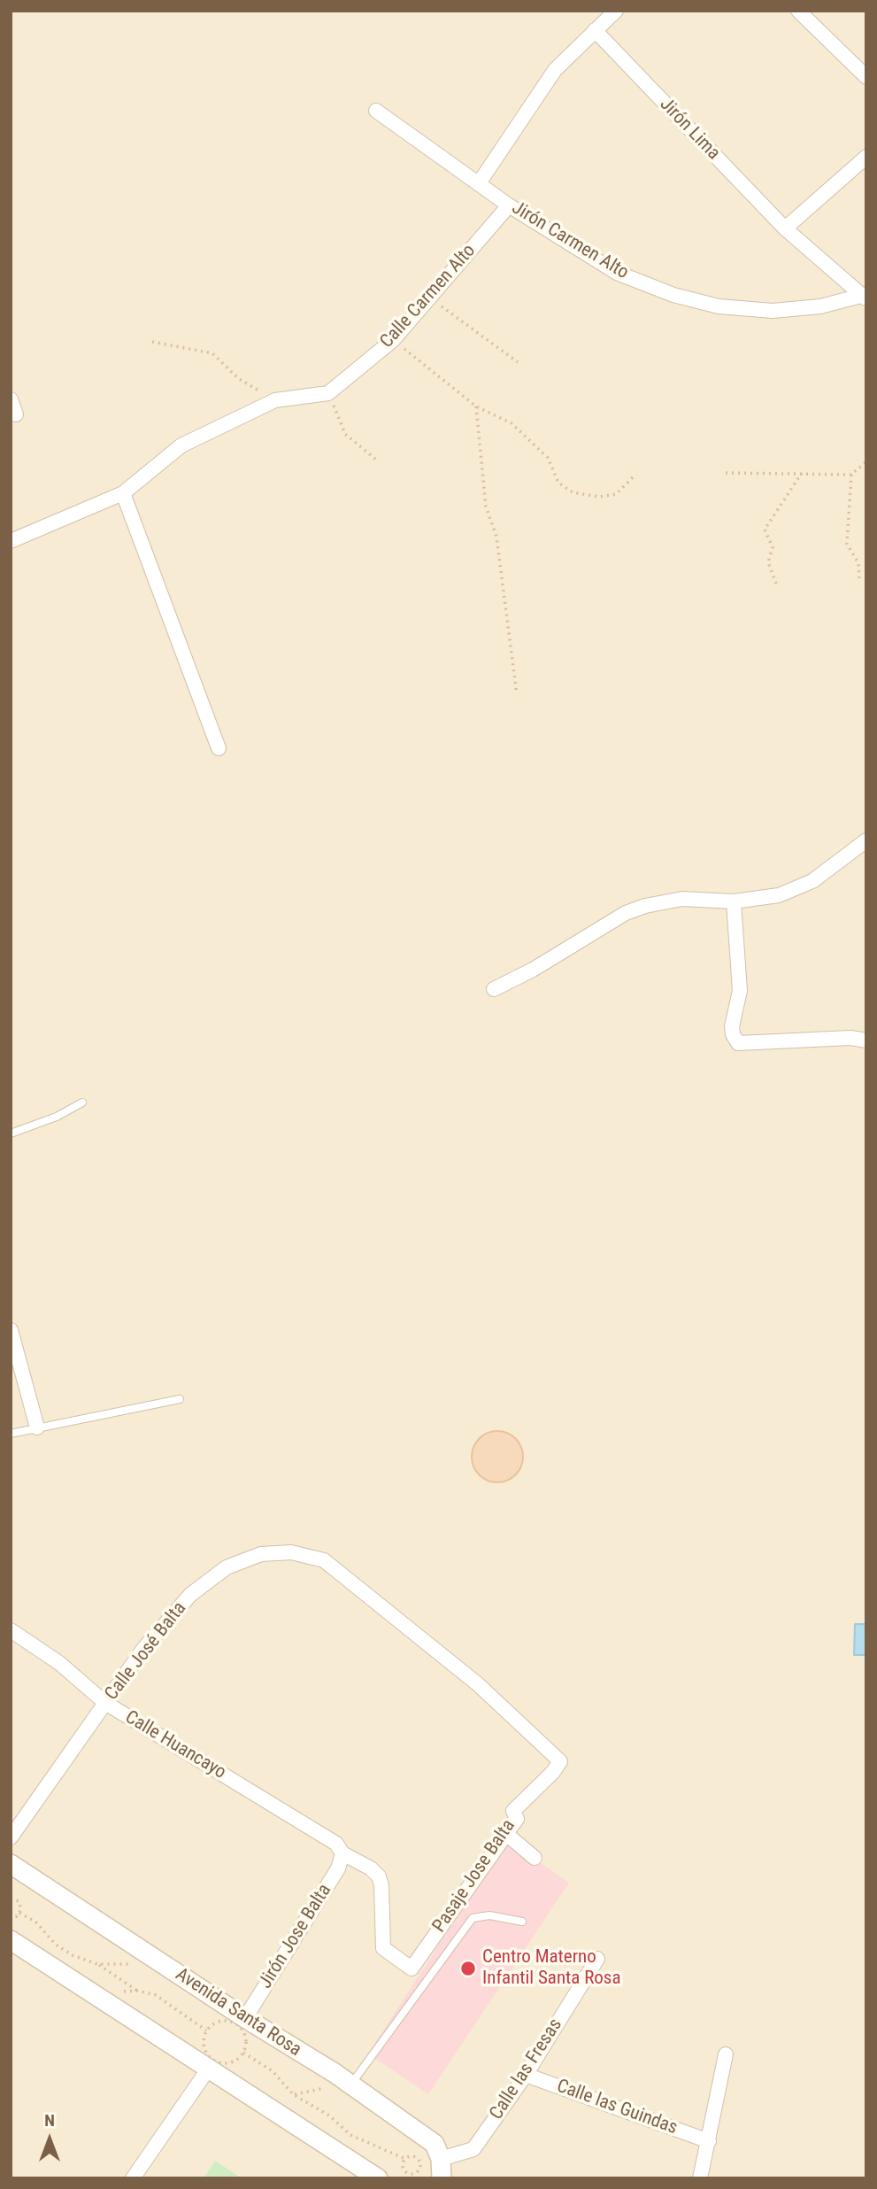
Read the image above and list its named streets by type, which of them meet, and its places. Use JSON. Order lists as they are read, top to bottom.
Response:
{
  "streets": {
    "main road": ["Avenida Santa Rosa"],
    "street": [
      "Jirón Lima",
      "Jirón Carmen Alto",
      "Calle Carmen Alto",
      "Calle José Balta",
      "Calle Huancayo",
      "Pasaje Jose Balta",
      "Jirón Jose Balta",
      "Calle las Fresas",
      "Calle las Guindas"
    ]
  },
  "crossings": [
    ["Jirón Lima", "Jirón Carmen Alto"],
    ["Jirón Carmen Alto", "Calle Carmen Alto"],
    ["Calle José Balta", "Calle Huancayo"],
    ["Calle José Balta", "Pasaje Jose Balta"],
    ["Calle Huancayo", "Pasaje Jose Balta"],
    ["Calle Huancayo", "Jirón Jose Balta"],
    ["Pasaje Jose Balta", "Jirón Jose Balta"],
    ["Jirón Jose Balta", "Avenida Santa Rosa"],
    ["Avenida Santa Rosa", "Calle las Fresas"],
    ["Calle las Fresas", "Calle las Guindas"]
  ],
  "places": ["Centro Materno Infantil Santa Rosa"],
  "north": "top"
}
